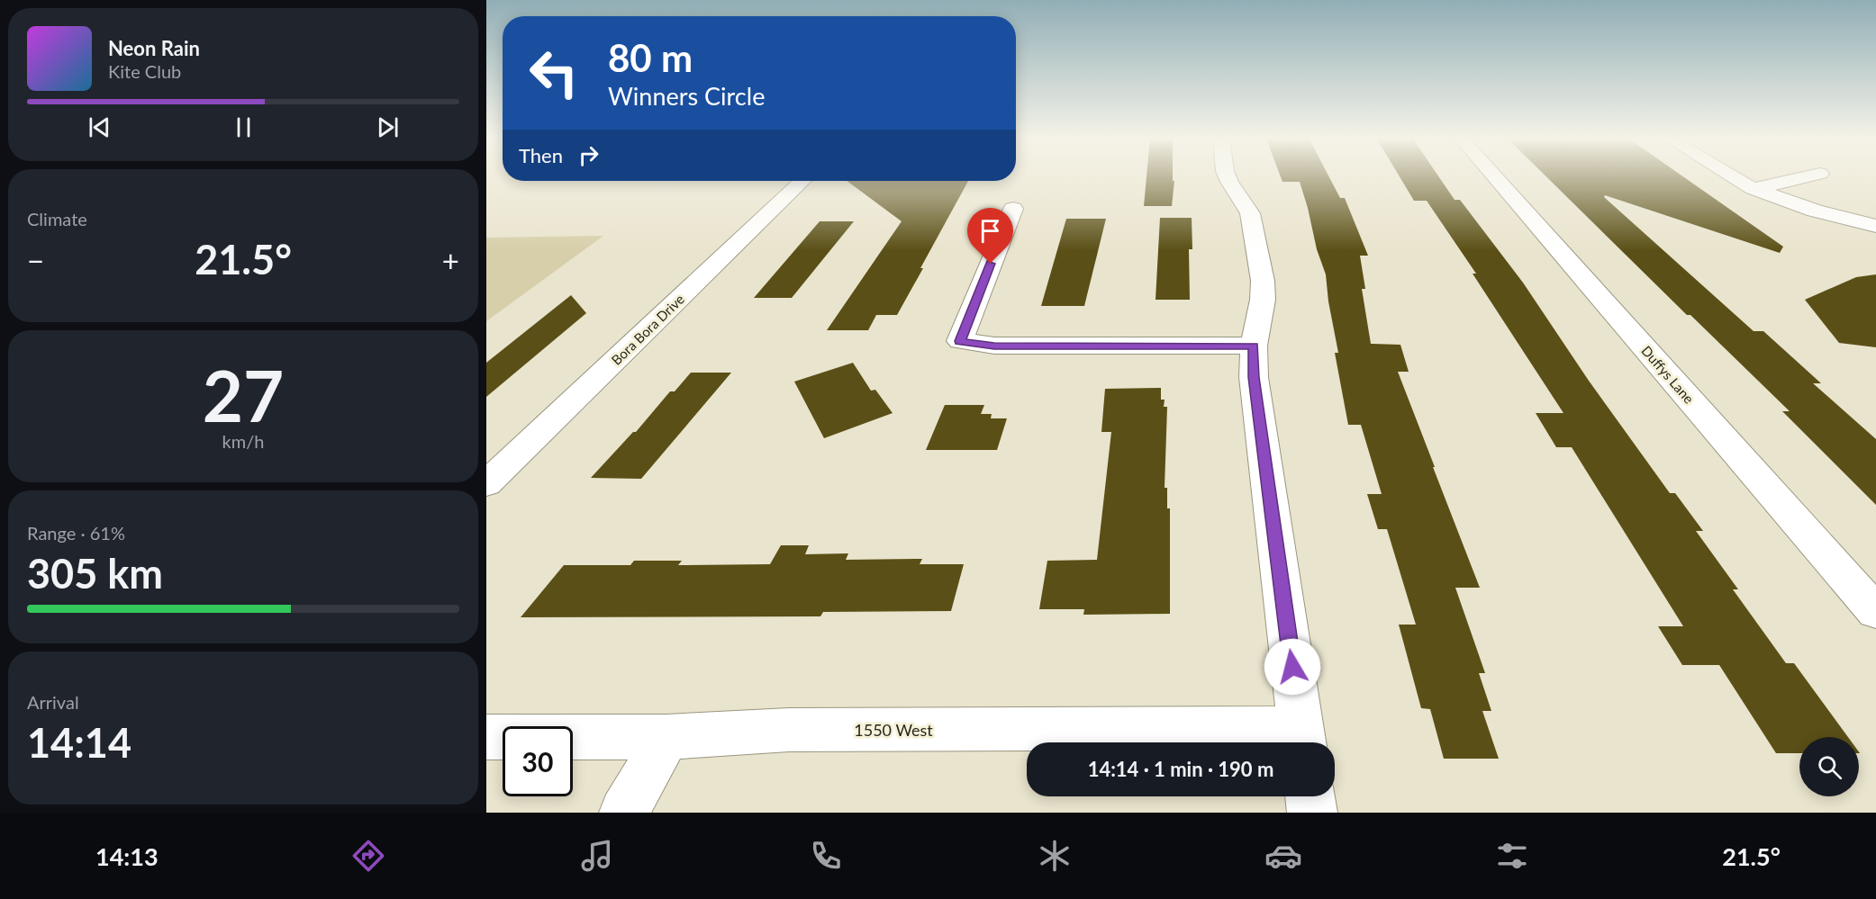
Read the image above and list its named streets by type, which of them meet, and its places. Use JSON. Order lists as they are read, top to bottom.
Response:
{
  "streets": {
    "street": ["Bora Bora Drive", "Duffys Lane", "1550 West"]
  },
  "page": {
    "turn": ["80 m", "Winners Circle"],
    "song": ["Neon Rain", "Kite Club"],
    "then": "Then",
    "tile": [
      "Climate",
      ["27", "km/h"],
      ["Range · 61%", "305 km"],
      ["Arrival", "14:14"]
    ],
    "heat": ["−", "21.5°", "+"],
    "limit": "30",
    "trip": "14:14 · 1 min · 190 m",
    "tabs": ["14:13", "21.5°"]
  }
}
